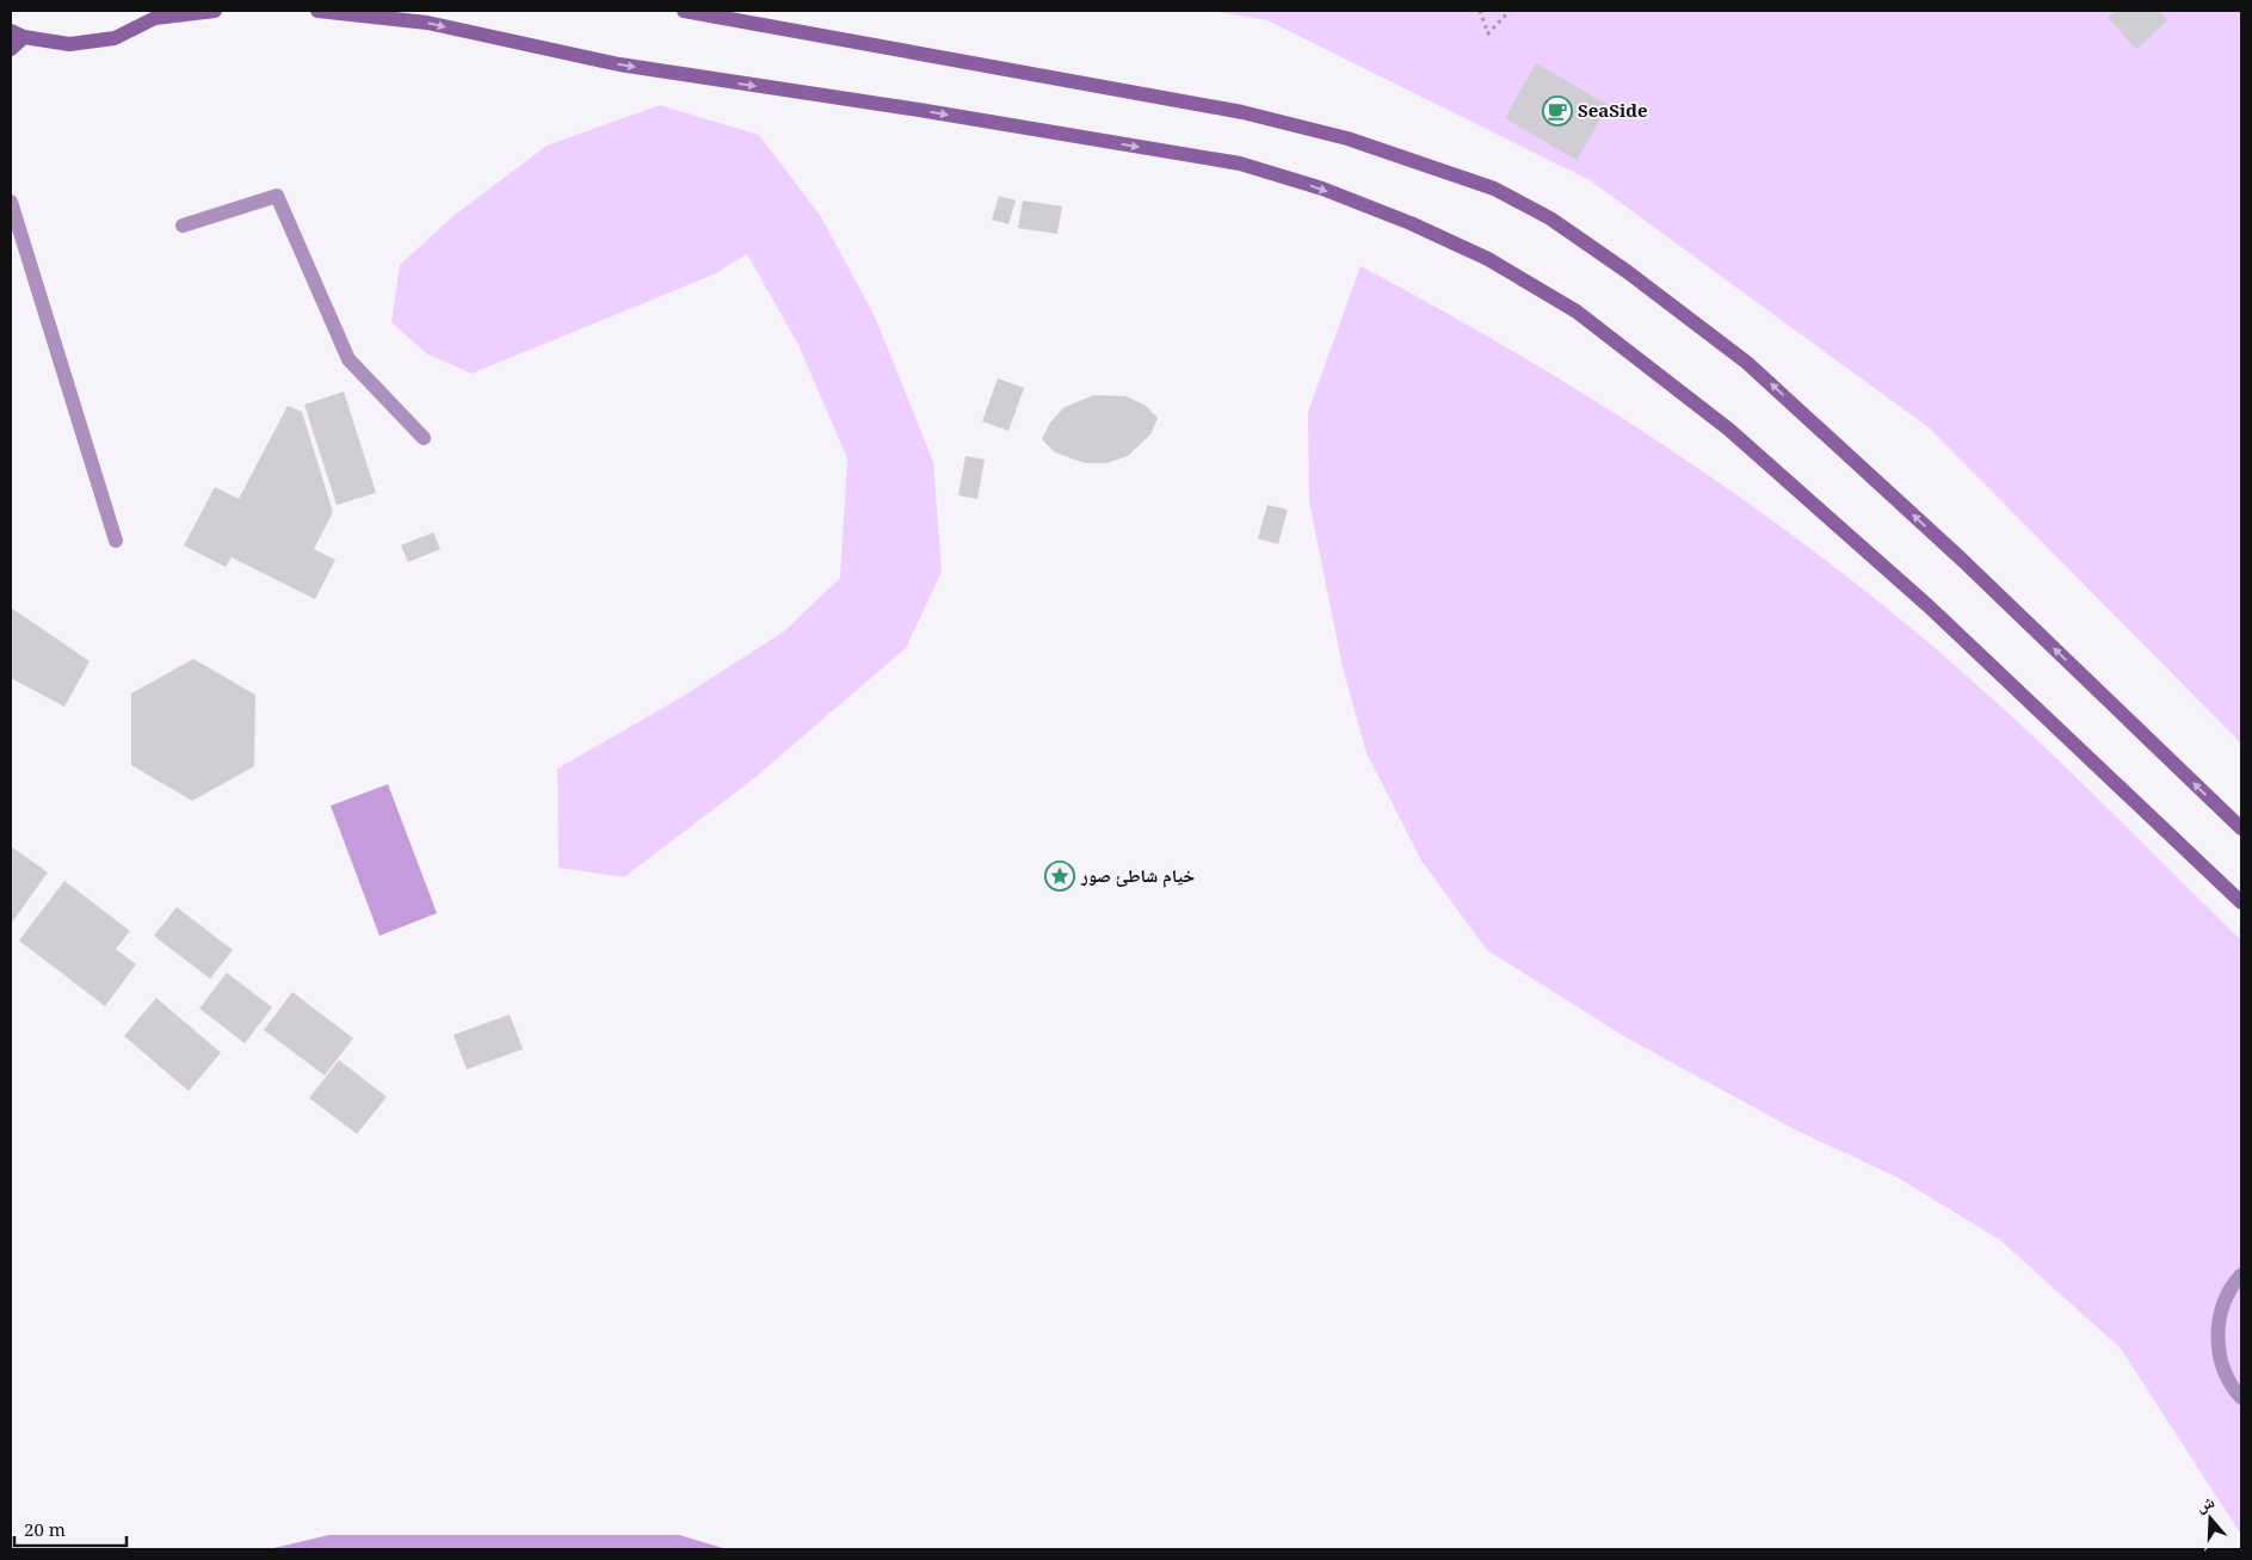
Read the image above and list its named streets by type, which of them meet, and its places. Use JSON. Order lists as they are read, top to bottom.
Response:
{
  "places": {
    "cafe": ["SeaSide"],
    "place": ["خيام شاطئ صور"]
  },
  "scale_bar": "20 m",
  "north": "top"
}
